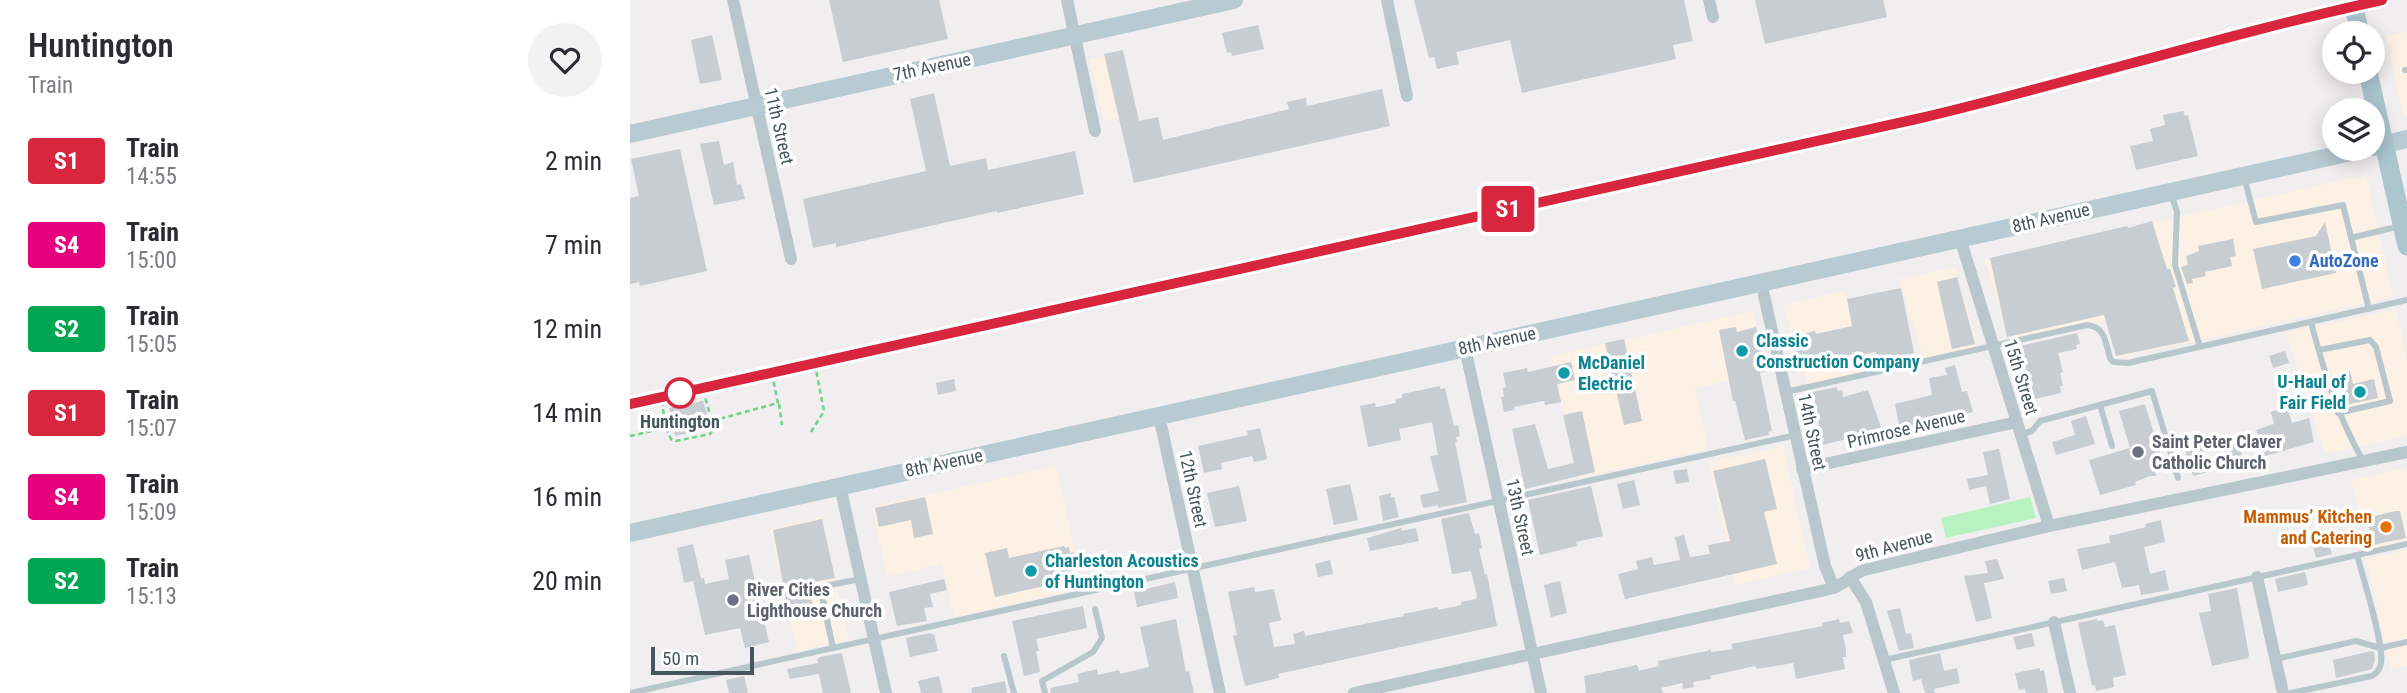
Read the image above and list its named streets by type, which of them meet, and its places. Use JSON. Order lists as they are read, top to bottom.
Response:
{
  "streets": {
    "main road": ["7th Avenue", "8th Avenue"],
    "street": [
      "11th Street",
      "15th Street",
      "Primrose Avenue",
      "14th Street",
      "12th Street",
      "13th Street",
      "9th Avenue"
    ]
  },
  "crossings": [
    ["7th Avenue", "11th Street"],
    ["8th Avenue", "15th Street"],
    ["8th Avenue", "14th Street"],
    ["8th Avenue", "12th Street"],
    ["8th Avenue", "13th Street"],
    ["15th Street", "Primrose Avenue"],
    ["15th Street", "9th Avenue"],
    ["Primrose Avenue", "14th Street"],
    ["14th Street", "9th Avenue"],
    ["13th Street", "9th Avenue"]
  ],
  "places": [
    "AutoZone",
    "Classic Construction Company",
    "McDaniel Electric",
    "U-Haul of Fair Field",
    "Huntington",
    "Saint Peter Claver Catholic Church",
    "Mammus’ Kitchen and Catering",
    "Charleston Acoustics of Huntington",
    "River Cities Lighthouse Church"
  ],
  "scale_bar": "50 m",
  "page": {
    "heading": ["Huntington", "Train"],
    "on_map": "S1",
    "list": [
      {
        "mark": "S1",
        "name": "Train",
        "note": "14:55",
        "value": "2 min"
      },
      {
        "mark": "S4",
        "name": "Train",
        "note": "15:00",
        "value": "7 min"
      },
      {
        "mark": "S2",
        "name": "Train",
        "note": "15:05",
        "value": "12 min"
      },
      {
        "mark": "S1",
        "name": "Train",
        "note": "15:07",
        "value": "14 min"
      },
      {
        "mark": "S4",
        "name": "Train",
        "note": "15:09",
        "value": "16 min"
      },
      {
        "mark": "S2",
        "name": "Train",
        "note": "15:13",
        "value": "20 min"
      }
    ],
    "scale": "50 m"
  }
}
